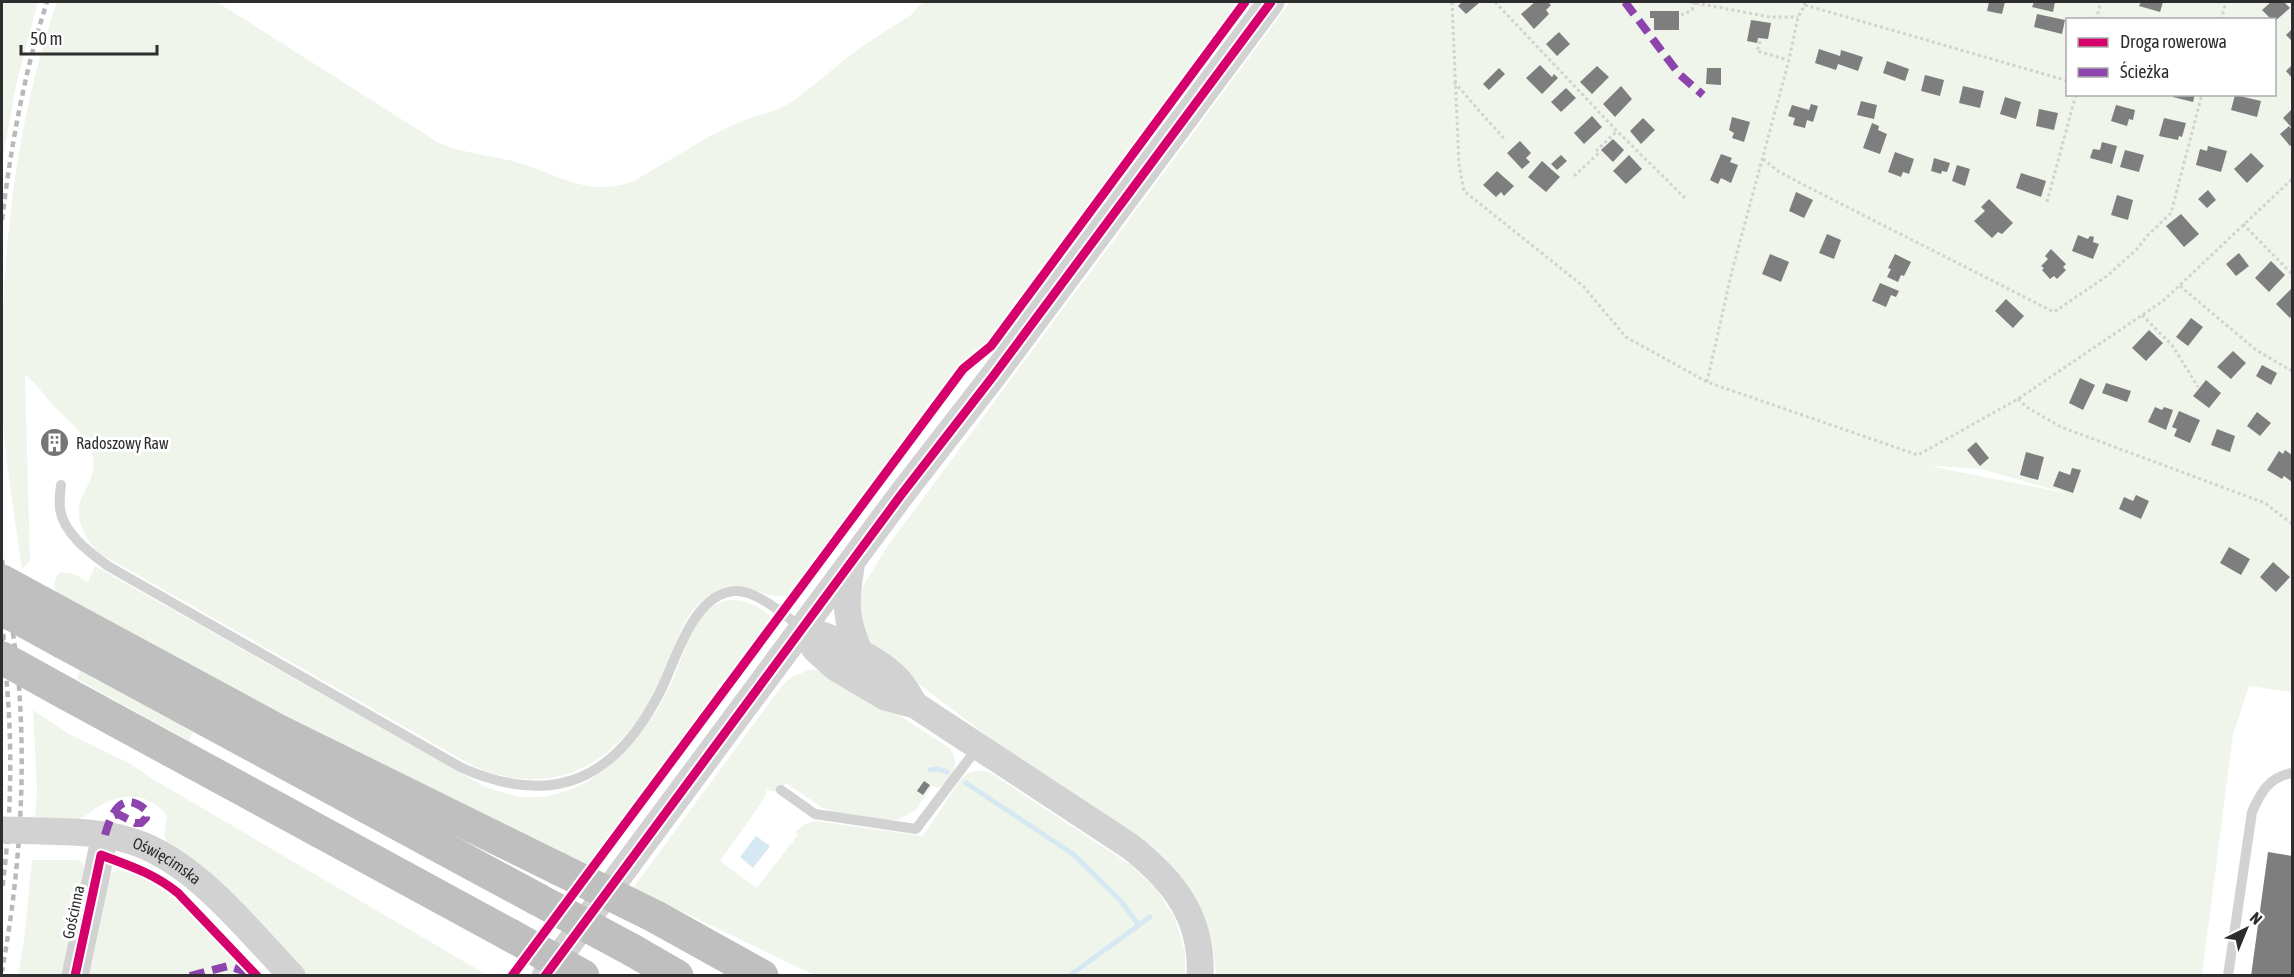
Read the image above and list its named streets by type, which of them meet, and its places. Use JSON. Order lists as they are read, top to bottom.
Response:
{
  "streets": {
    "street": ["Oświęcimska", "Gościnna"]
  },
  "crossings": [
    ["Oświęcimska", "Gościnna"]
  ],
  "places": {
    "building": ["Radoszowy Raw"]
  },
  "legend": ["Droga rowerowa", "Ścieżka"],
  "scale_bar": "50 m",
  "north": "top right"
}
